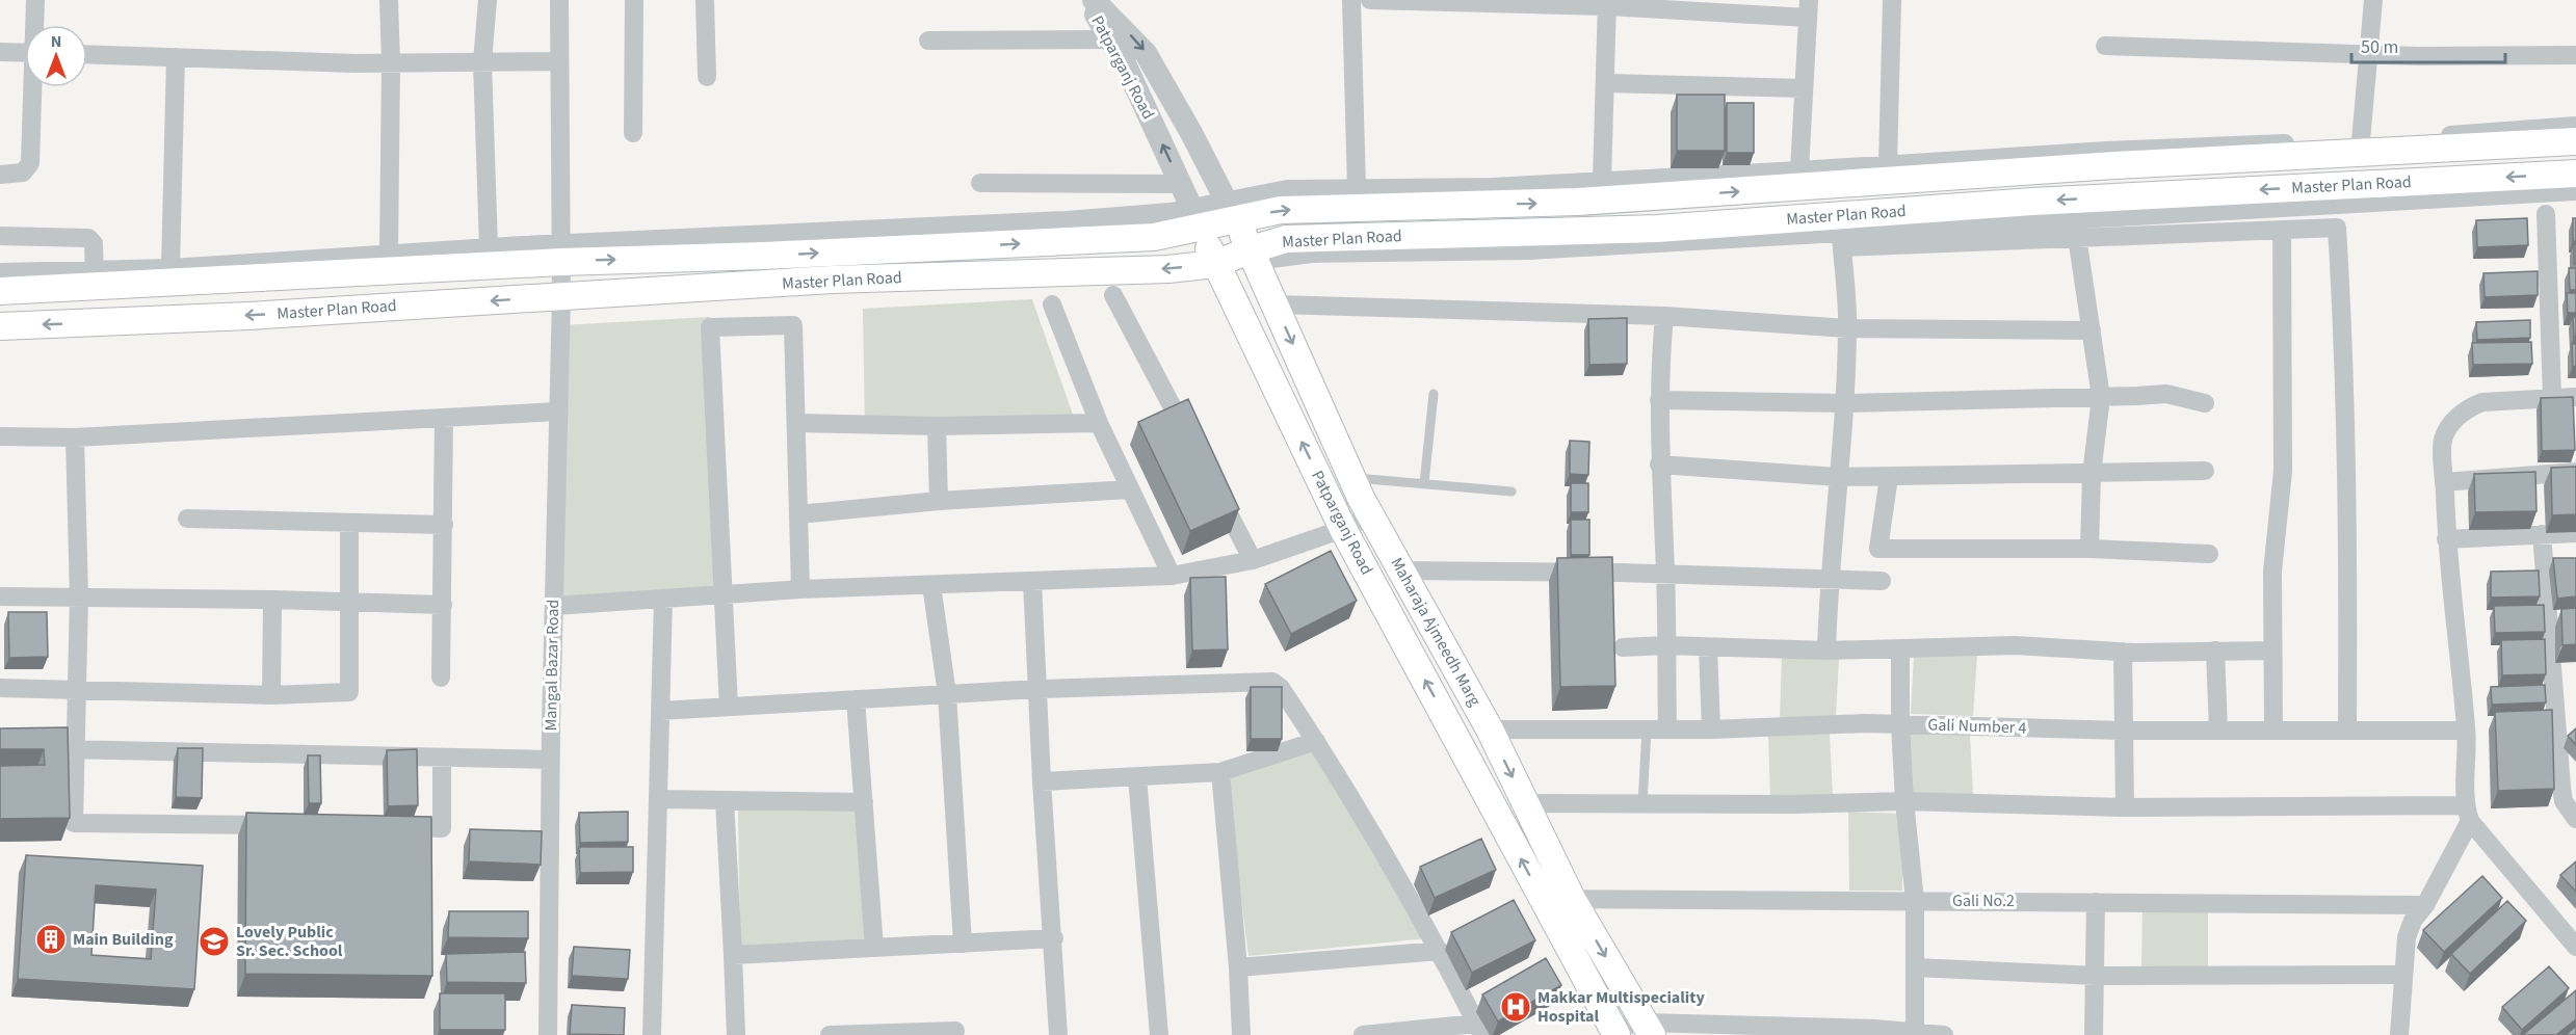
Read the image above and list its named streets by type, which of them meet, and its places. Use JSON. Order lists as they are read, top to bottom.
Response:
{
  "streets": {
    "main road": ["Patparganj Road", "Master Plan Road", "Maharaja Ajmeedh Marg"],
    "street": ["Mangal Bazar Road", "Gali Number 4", "Gali No.2"]
  },
  "crossings": [
    ["Patparganj Road", "Master Plan Road"],
    ["Patparganj Road", "Maharaja Ajmeedh Marg"],
    ["Patparganj Road", "Gali No.2"],
    ["Master Plan Road", "Maharaja Ajmeedh Marg"],
    ["Master Plan Road", "Mangal Bazar Road"],
    ["Maharaja Ajmeedh Marg", "Gali Number 4"],
    ["Maharaja Ajmeedh Marg", "Gali No.2"]
  ],
  "one_way": ["Maharaja Ajmeedh Marg"],
  "places": {
    "building": ["Main Building"],
    "school or university": ["Lovely Public Sr. Sec. School"],
    "hospital": ["Makkar Multispeciality Hospital"]
  },
  "scale_bar": "50 m",
  "north": "top"
}
